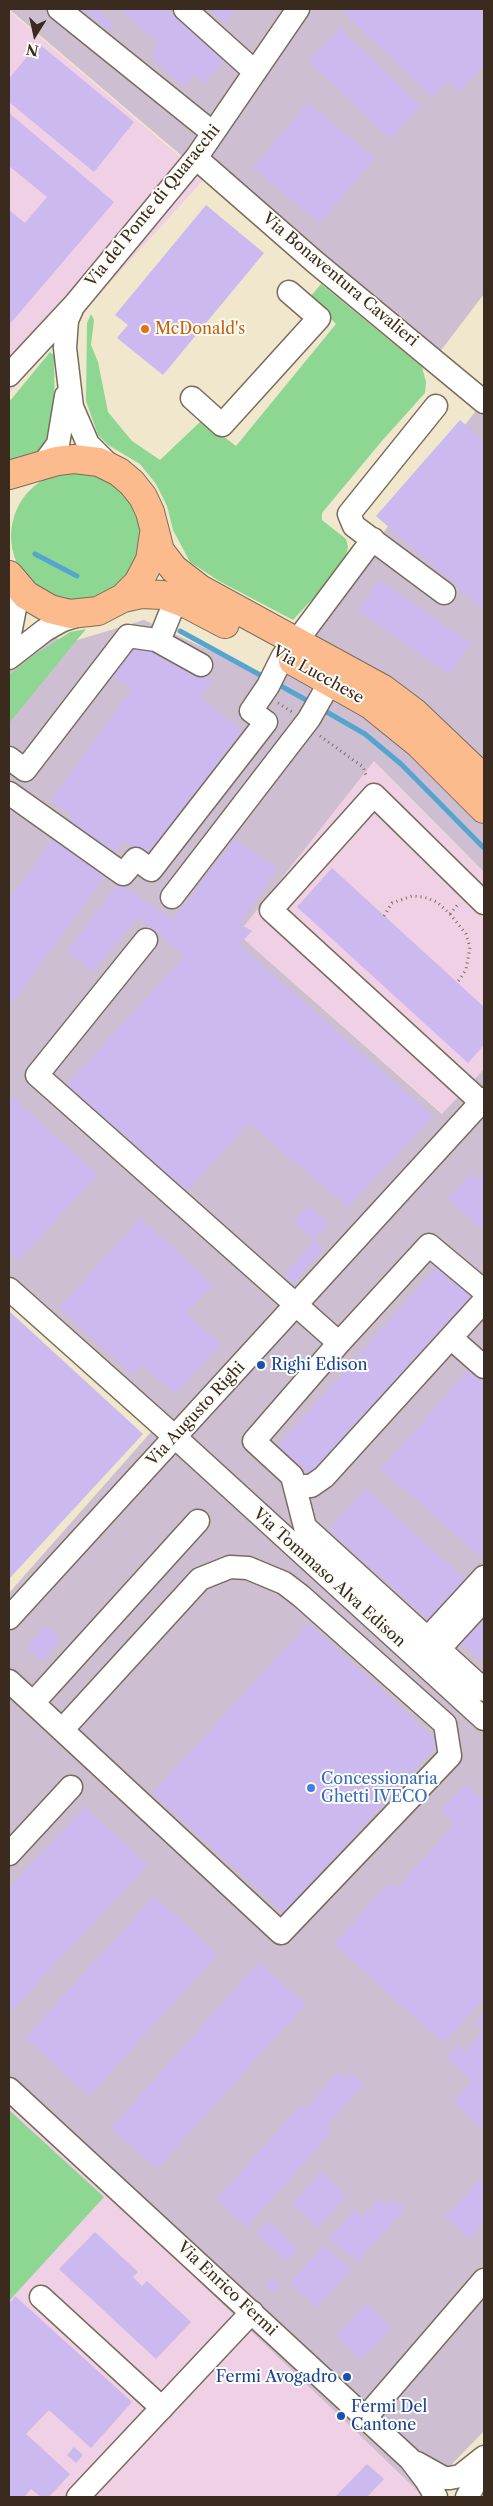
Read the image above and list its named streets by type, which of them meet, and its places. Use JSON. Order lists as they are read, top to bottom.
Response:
{
  "streets": {
    "main road": ["Via Lucchese"],
    "street": [
      "Via del Ponte di Quaracchi",
      "Via Bonaventura Cavalieri",
      "Via Augusto Righi",
      "Via Tommaso Alva Edison",
      "Via Enrico Fermi"
    ]
  },
  "crossings": [
    ["Via del Ponte di Quaracchi", "Via Bonaventura Cavalieri"],
    ["Via del Ponte di Quaracchi", "Via Lucchese"],
    ["Via Augusto Righi", "Via Tommaso Alva Edison"]
  ],
  "places": [
    "McDonald's",
    "Righi Edison",
    "Concessionaria Ghetti IVECO",
    "Fermi Avogadro",
    "Fermi Del Cantone"
  ],
  "north": "bottom"
}
